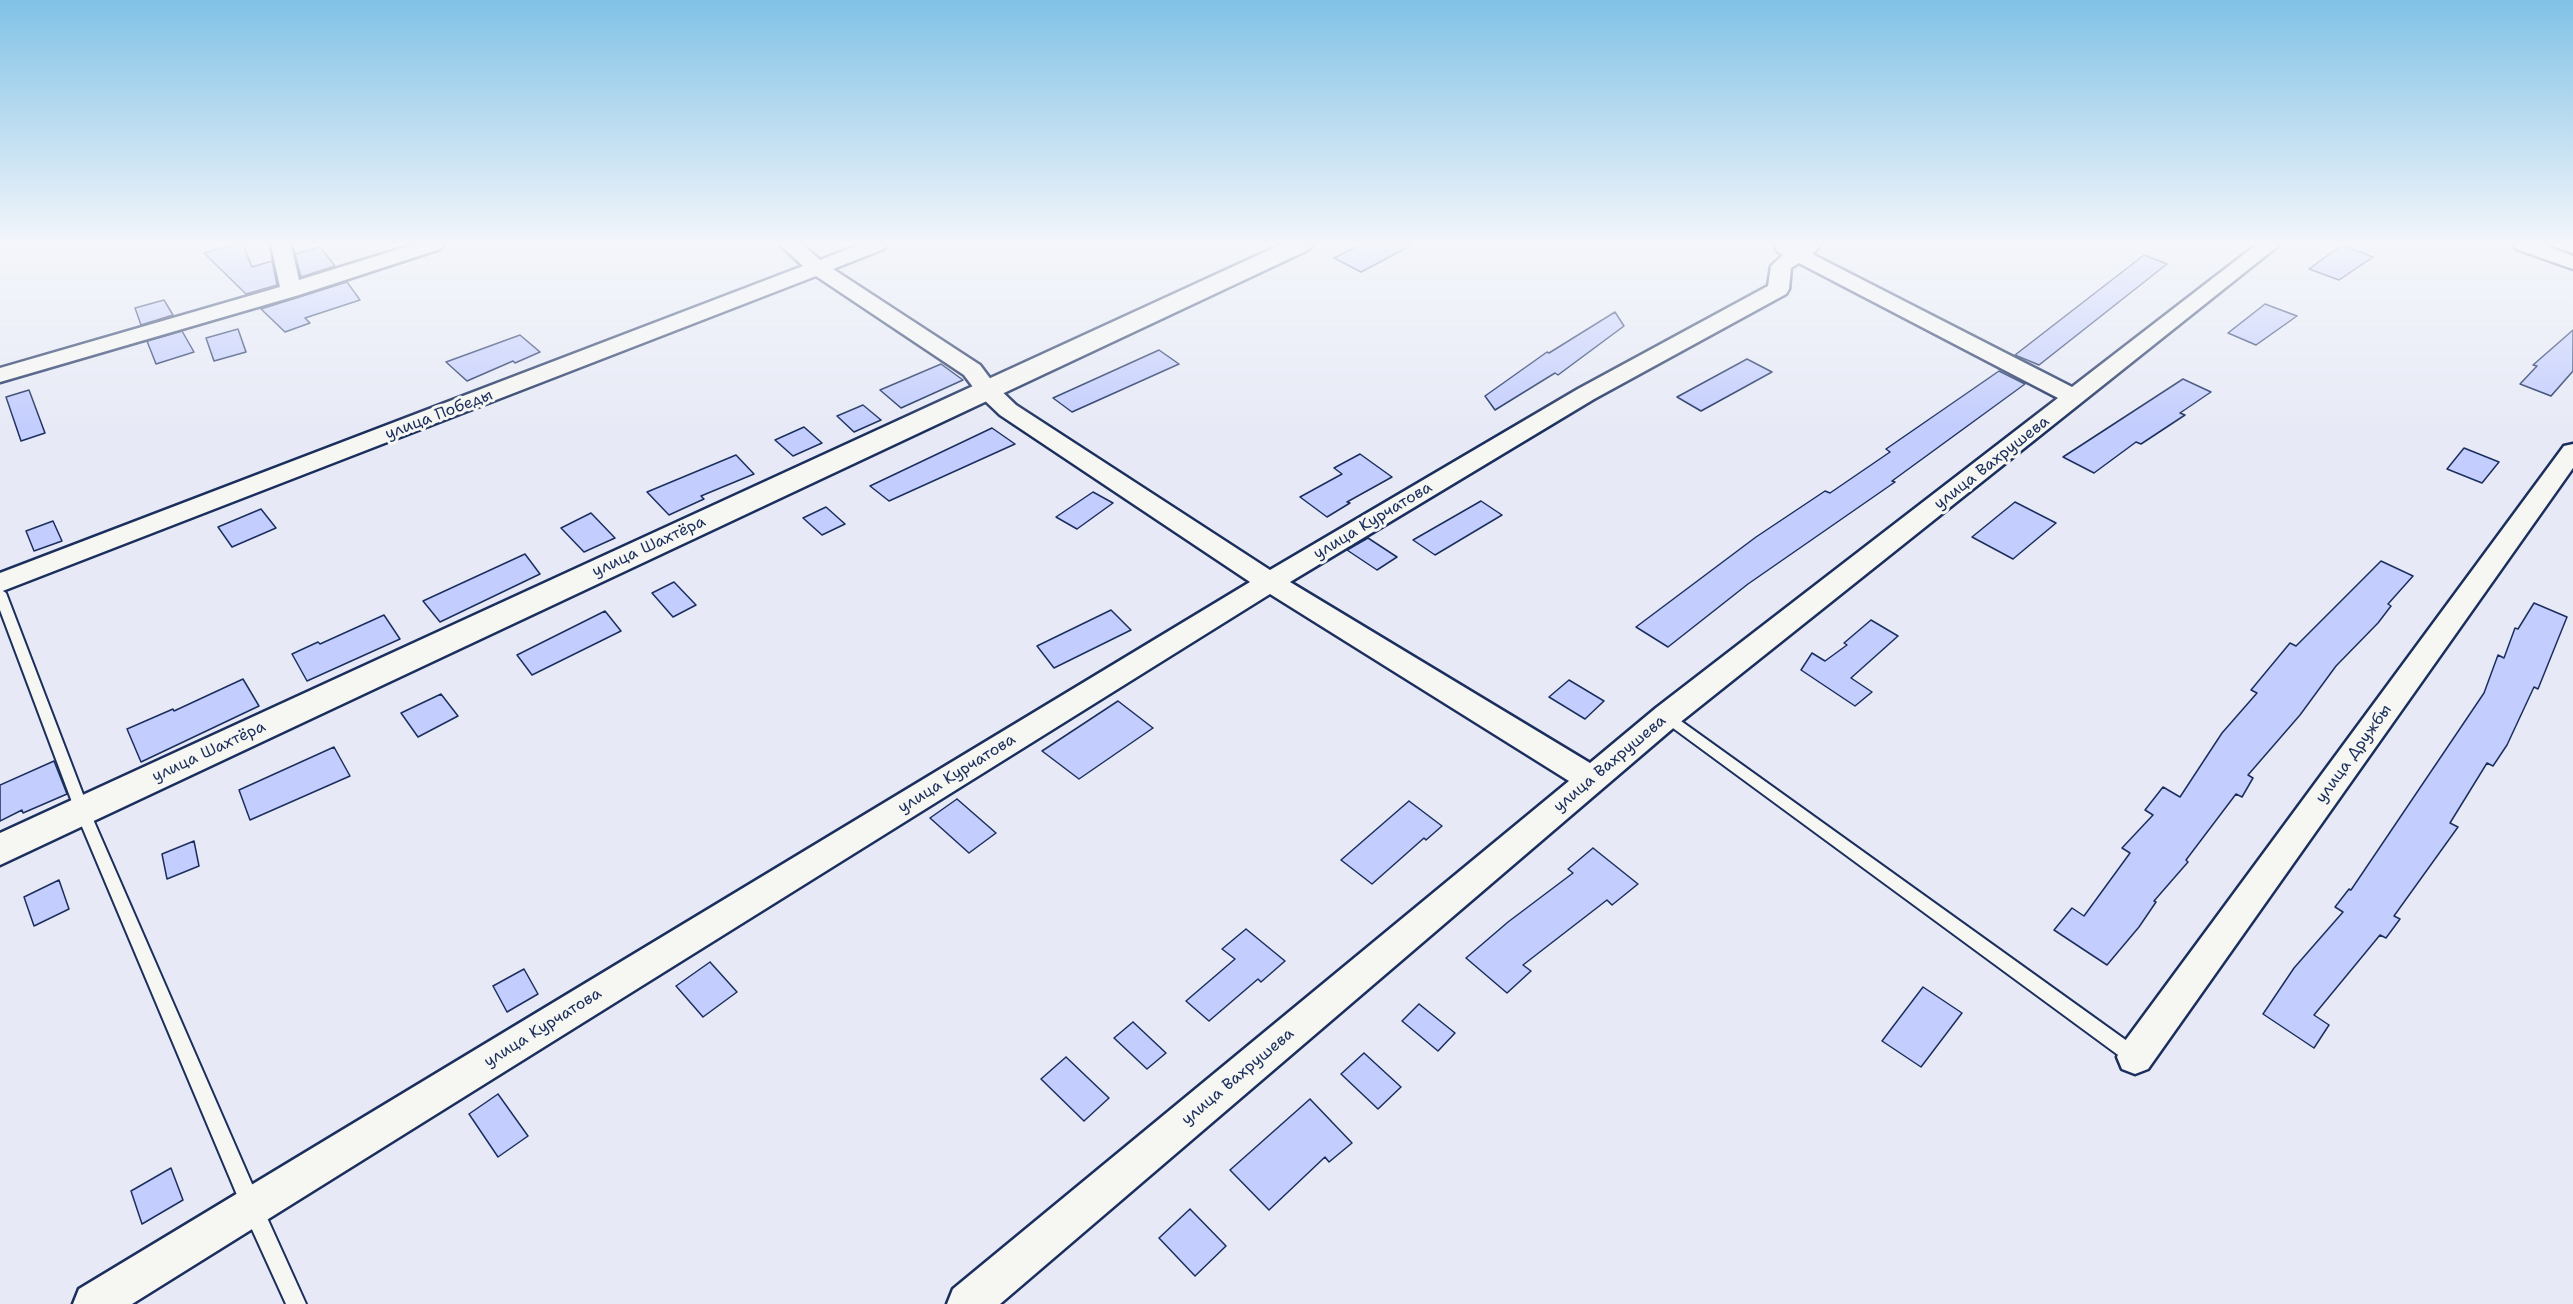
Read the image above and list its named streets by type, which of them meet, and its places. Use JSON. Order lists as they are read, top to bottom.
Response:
{
  "streets": {
    "street": [
      "улица Победы",
      "улица Вахрушева",
      "улица Курчатова",
      "улица Шахтёра",
      "улица Дружбы"
    ]
  }
}
